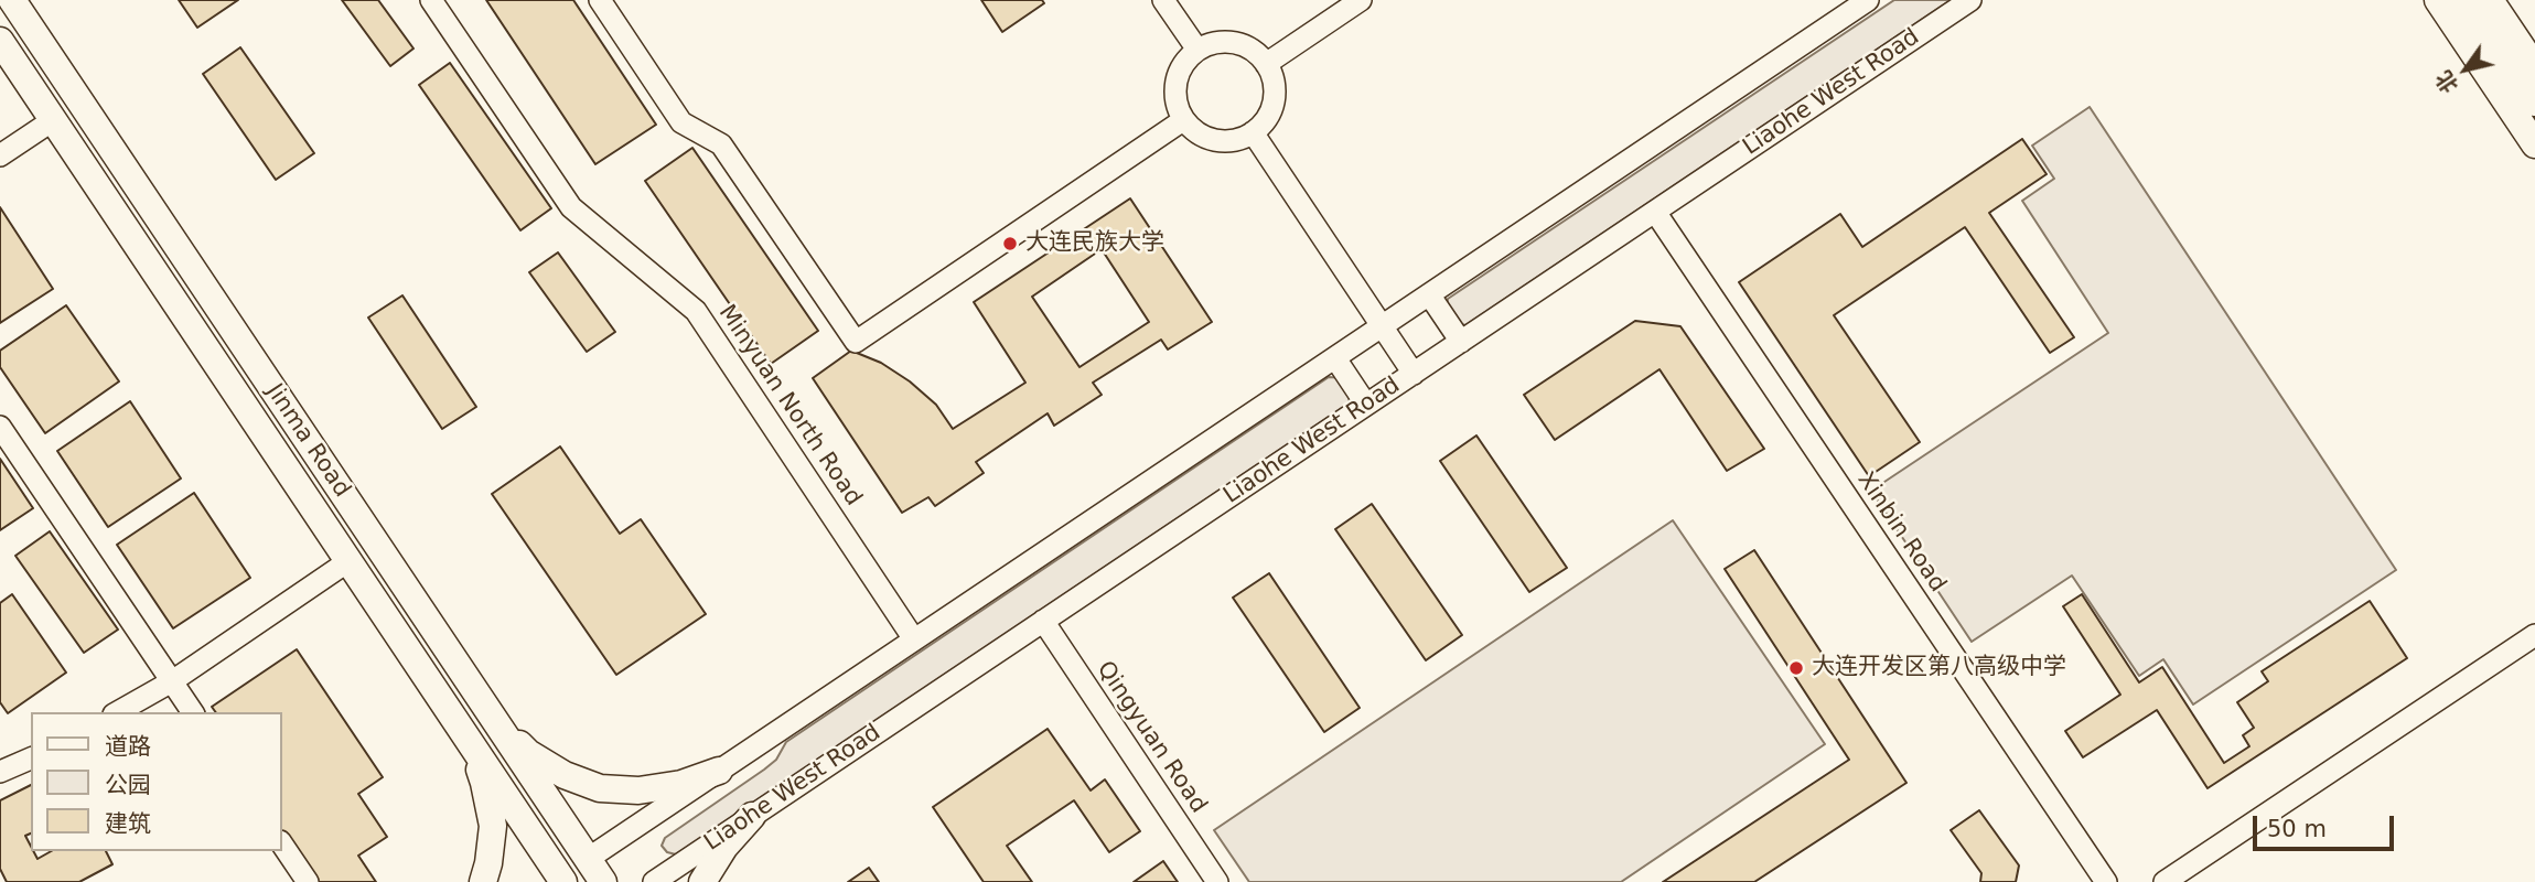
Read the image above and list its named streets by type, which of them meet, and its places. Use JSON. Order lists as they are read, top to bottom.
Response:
{
  "streets": {
    "main road": ["Jinma Road"],
    "street": [
      "Liaohe West Road",
      "Minyuan North Road",
      "Xinbin Road",
      "Qingyuan Road"
    ]
  },
  "crossings": [
    ["Liaohe West Road", "Xinbin Road"],
    ["Liaohe West Road", "Qingyuan Road"]
  ],
  "places": ["大连民族大学", "大连开发区第八高级中学"],
  "legend": ["道路", "公园", "建筑"],
  "scale_bar": "50 m",
  "north": "bottom left"
}
